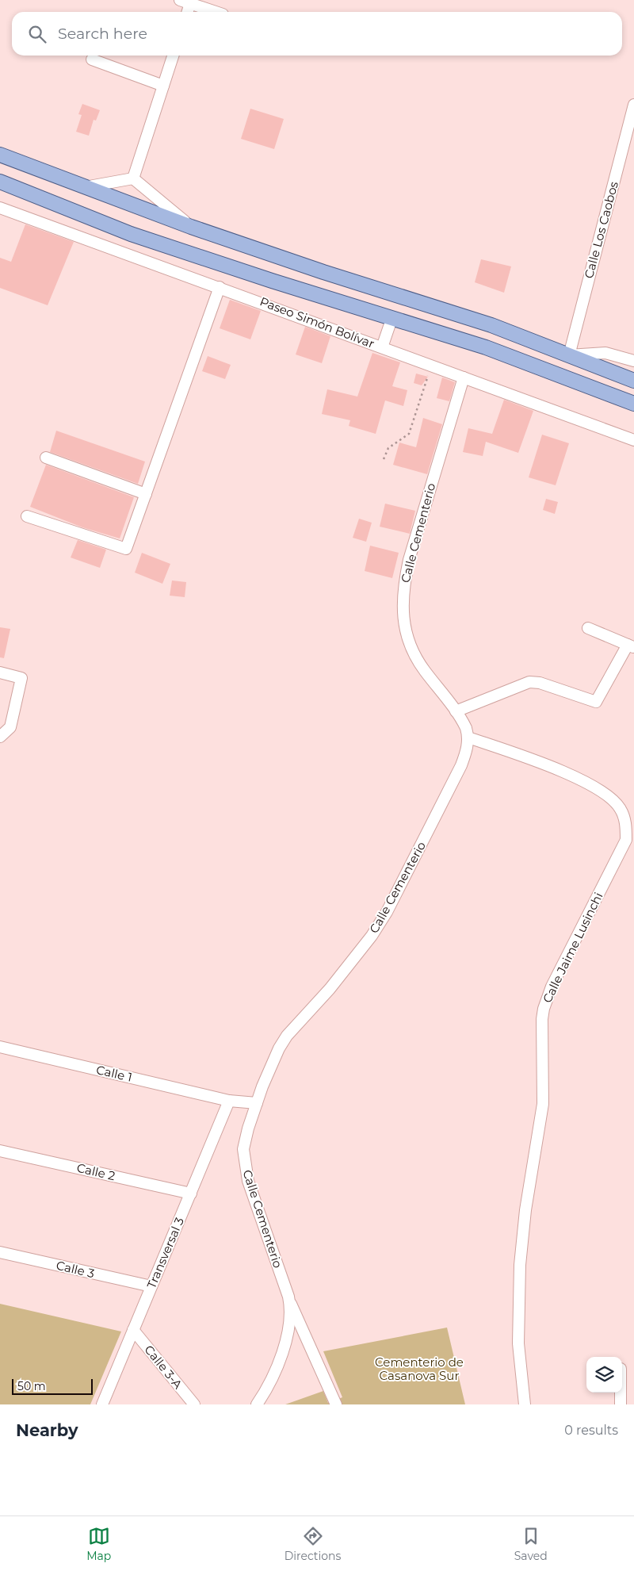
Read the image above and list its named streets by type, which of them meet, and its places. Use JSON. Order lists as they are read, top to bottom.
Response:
{
  "streets": {
    "main road": ["Paseo Simón Bolívar"],
    "street": [
      "Calle Los Caobos",
      "Calle Cementerio",
      "Calle Jaime Lusinchi",
      "Calle 1",
      "Calle 2",
      "Transversal 3",
      "Calle 3",
      "Calle 3-A"
    ]
  },
  "crossings": [
    ["Paseo Simón Bolívar", "Calle Cementerio"],
    ["Calle Cementerio", "Calle Jaime Lusinchi"],
    ["Calle Cementerio", "Calle 1"],
    ["Calle 1", "Transversal 3"],
    ["Calle 2", "Transversal 3"],
    ["Transversal 3", "Calle 3"],
    ["Transversal 3", "Calle 3-A"]
  ],
  "parks": ["Cementerio de Casanova Sur"],
  "scale_bar": "50 m",
  "page": {
    "search": "Search here",
    "scale": "50 m",
    "heading": ["Nearby", "0 results"],
    "nav": ["Map", "Directions", "Saved"]
  }
}
